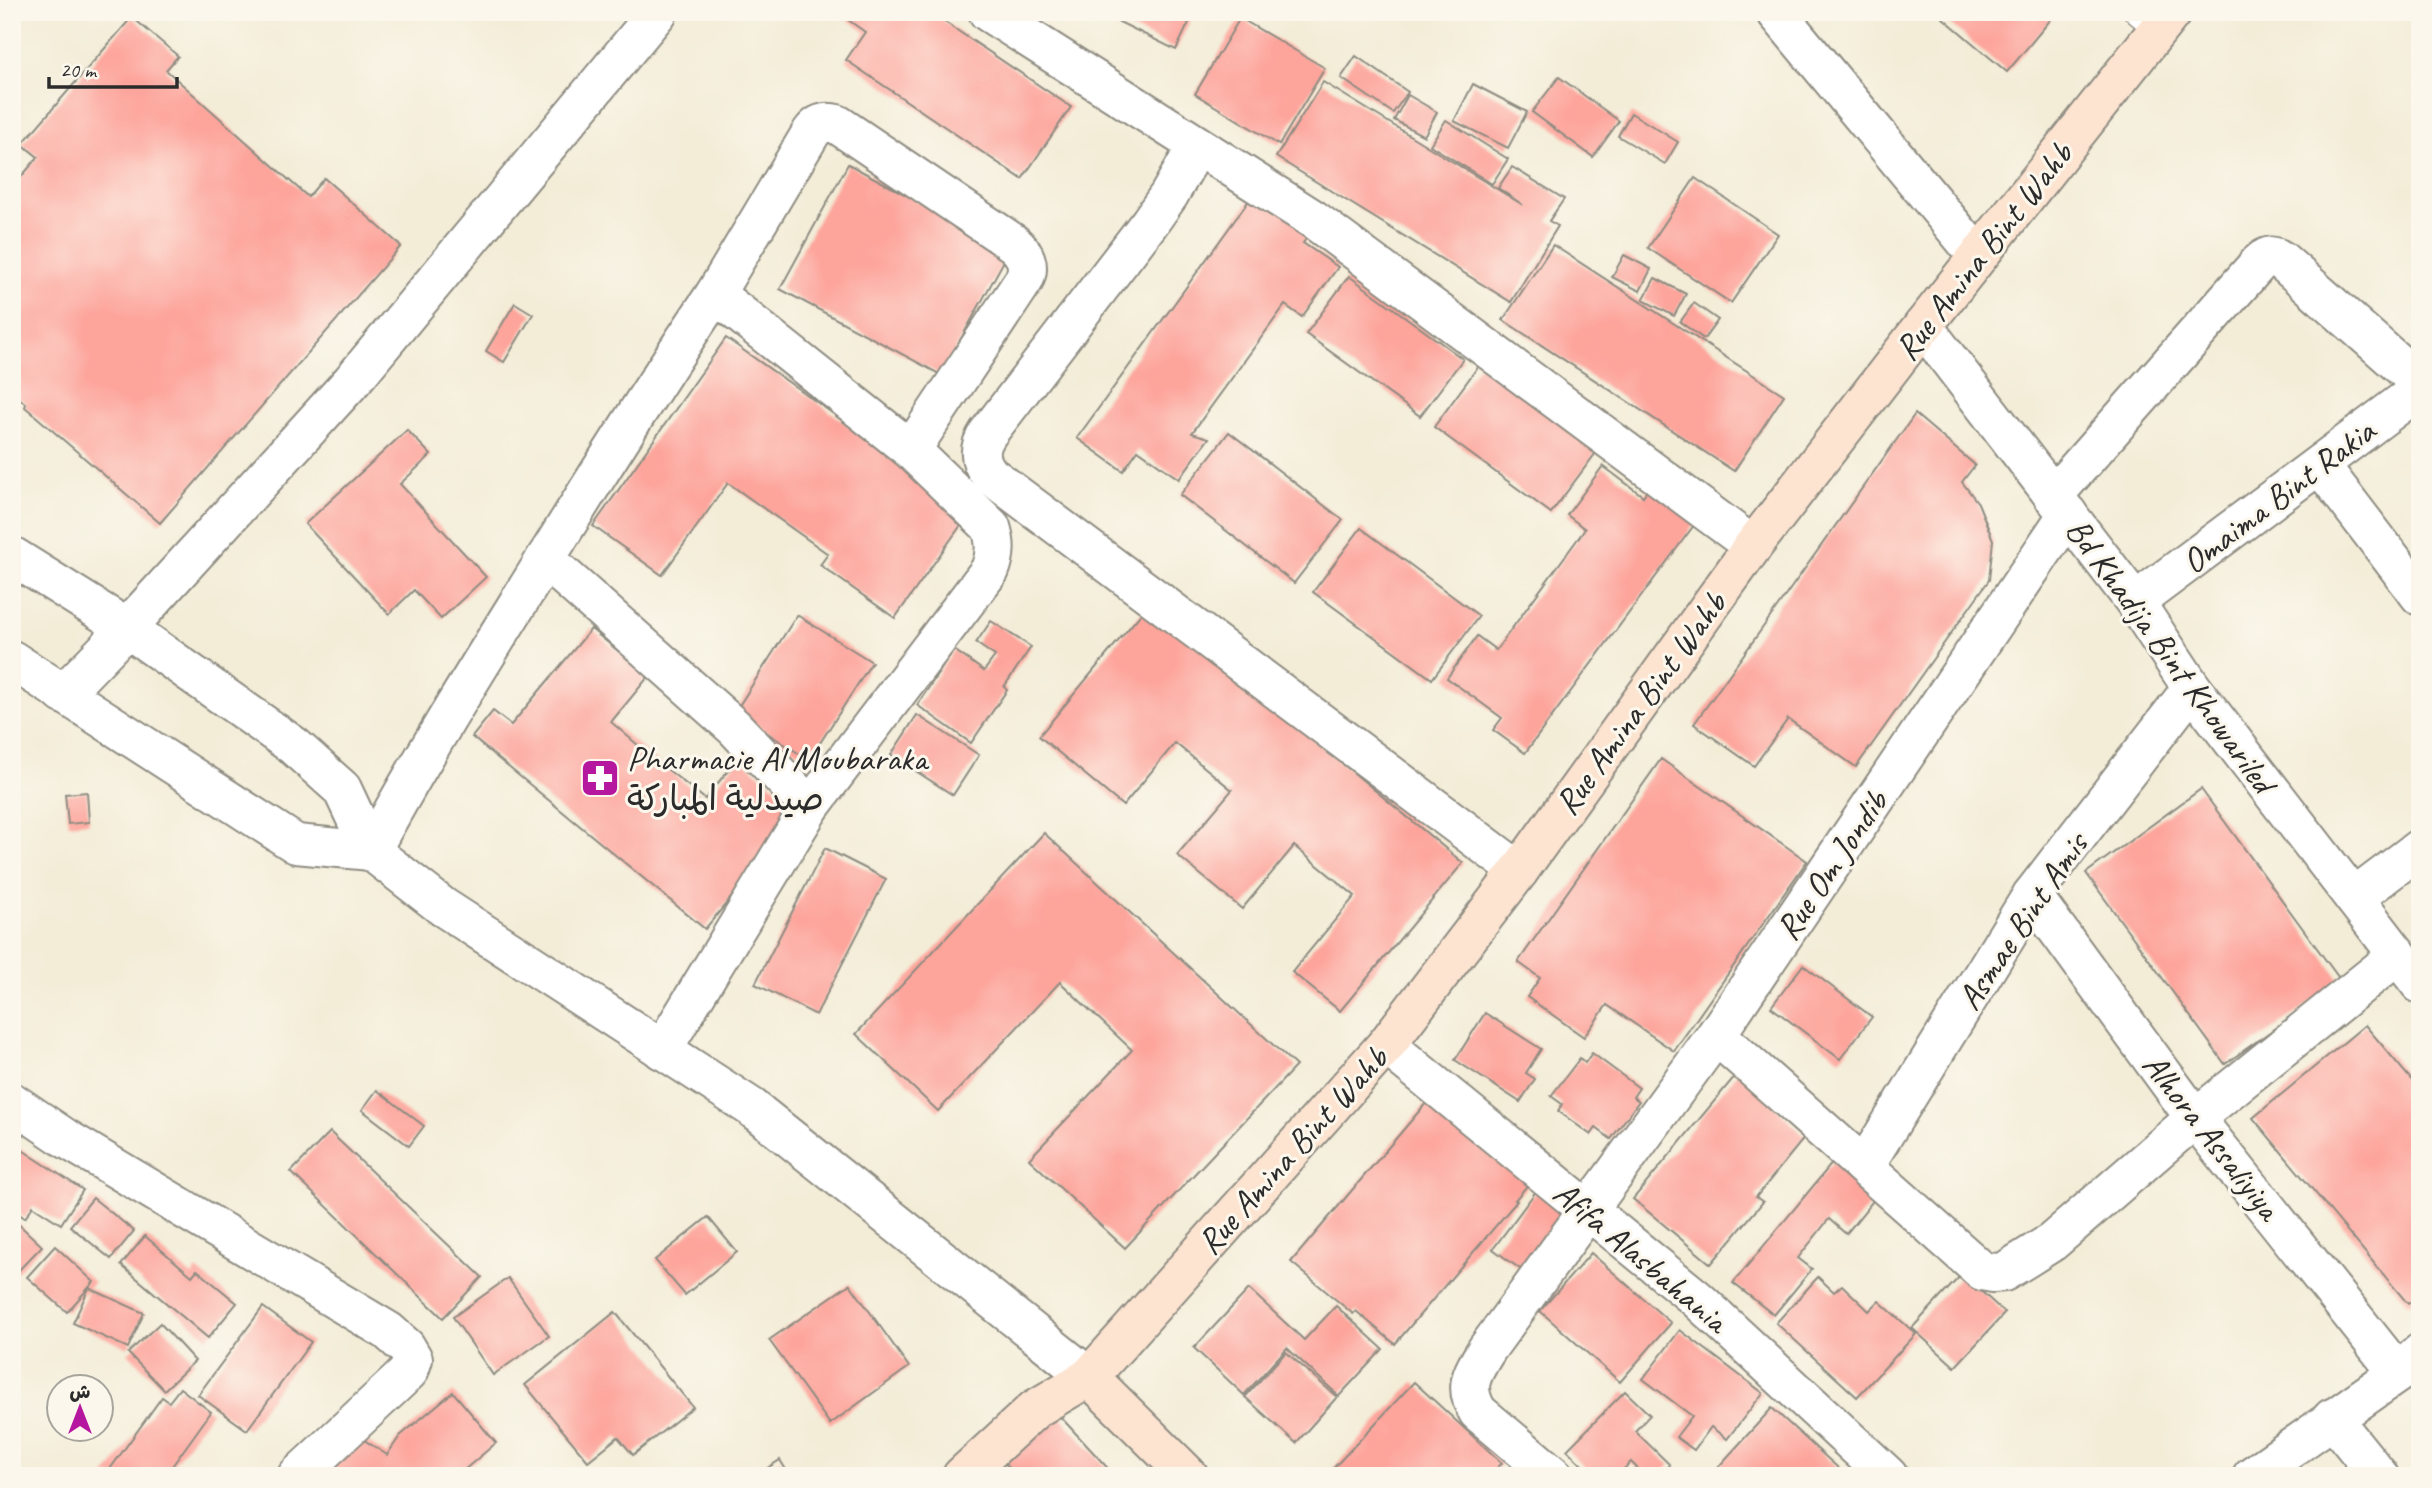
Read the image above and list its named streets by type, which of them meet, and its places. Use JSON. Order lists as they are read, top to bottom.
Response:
{
  "streets": {
    "main road": ["Rue Amina Bint Wahb"],
    "street": [
      "Omaima Bint Rakia",
      "Bd Khadija Bint Khowariled",
      "Rue Om Jondib",
      "Asmae Bint Amis",
      "Alhora Assaliyiya",
      "Afifa Alasbahania"
    ]
  },
  "crossings": [
    ["Rue Amina Bint Wahb", "Bd Khadija Bint Khowariled"],
    ["Rue Amina Bint Wahb", "Afifa Alasbahania"],
    ["Omaima Bint Rakia", "Bd Khadija Bint Khowariled"],
    ["Bd Khadija Bint Khowariled", "Rue Om Jondib"],
    ["Bd Khadija Bint Khowariled", "Asmae Bint Amis"],
    ["Rue Om Jondib", "Afifa Alasbahania"],
    ["Asmae Bint Amis", "Alhora Assaliyiya"]
  ],
  "places": {
    "pharmacy": ["Pharmacie Al Moubaraka صيدلية المباركة"]
  },
  "scale_bar": "20 m",
  "north": "top"
}
